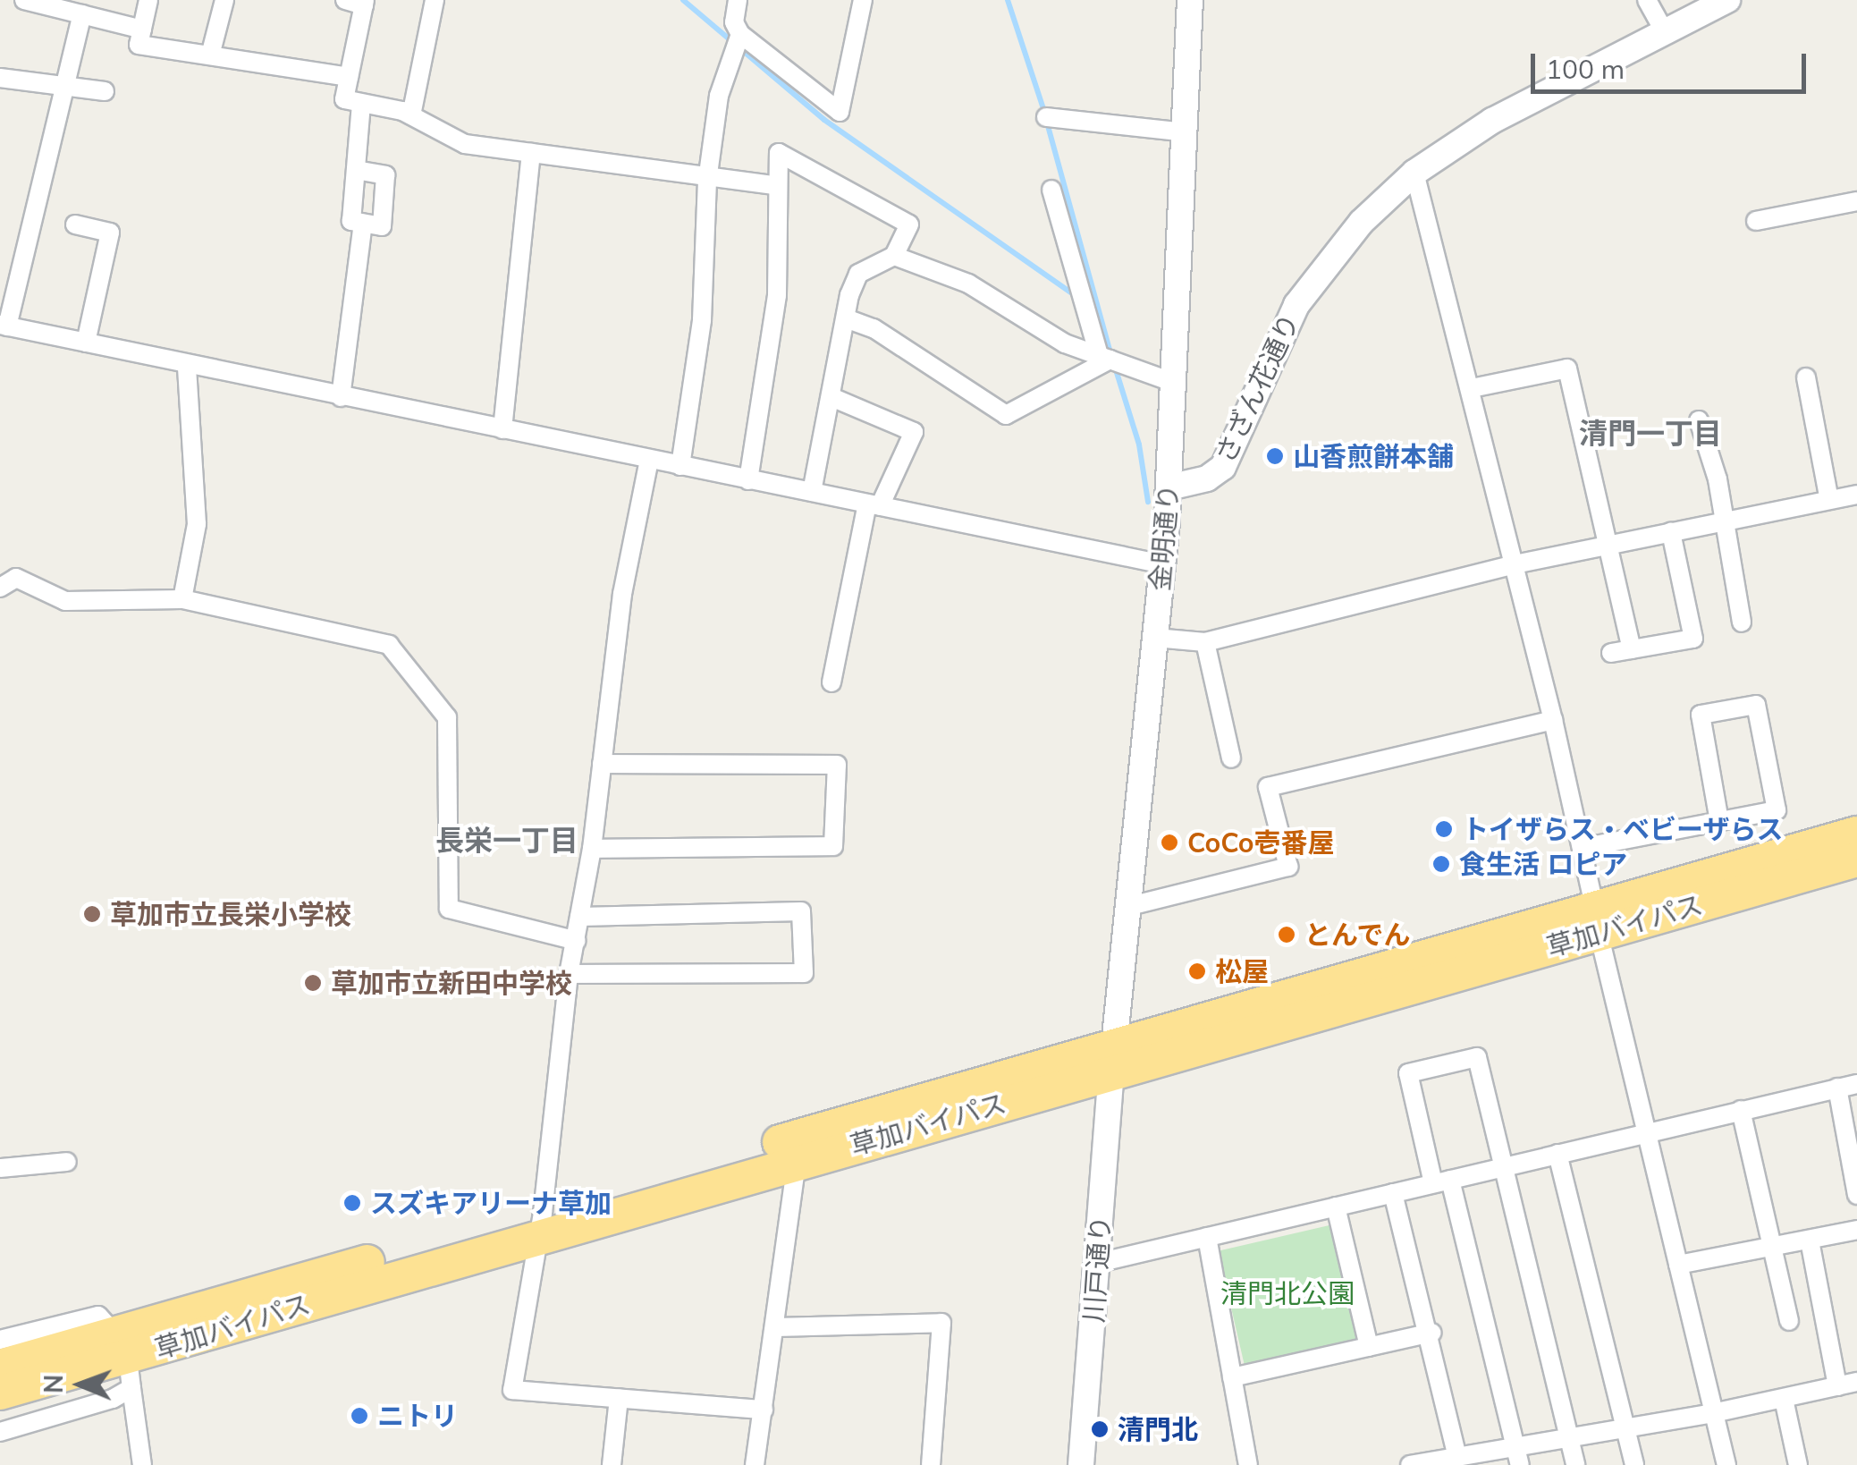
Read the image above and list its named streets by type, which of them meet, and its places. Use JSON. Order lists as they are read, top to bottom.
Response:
{
  "streets": {
    "highway": ["草加バイパス"],
    "street": ["さざん花通り", "金明通り", "川戸通り"]
  },
  "crossings": [
    ["さざん花通り", "金明通り"],
    ["金明通り", "草加バイパス"],
    ["金明通り", "川戸通り"],
    ["草加バイパス", "川戸通り"]
  ],
  "districts": ["清門一丁目", "長栄一丁目"],
  "parks": ["清門北公園"],
  "places": [
    "山香煎餅本舗",
    "トイザらス・ベビーザらス",
    "CoCo壱番屋",
    "食生活 ロピア",
    "草加市立長栄小学校",
    "とんでん",
    "松屋",
    "草加市立新田中学校",
    "スズキアリーナ草加",
    "ニトリ",
    "清門北"
  ],
  "scale_bar": "100 m",
  "north": "left"
}
